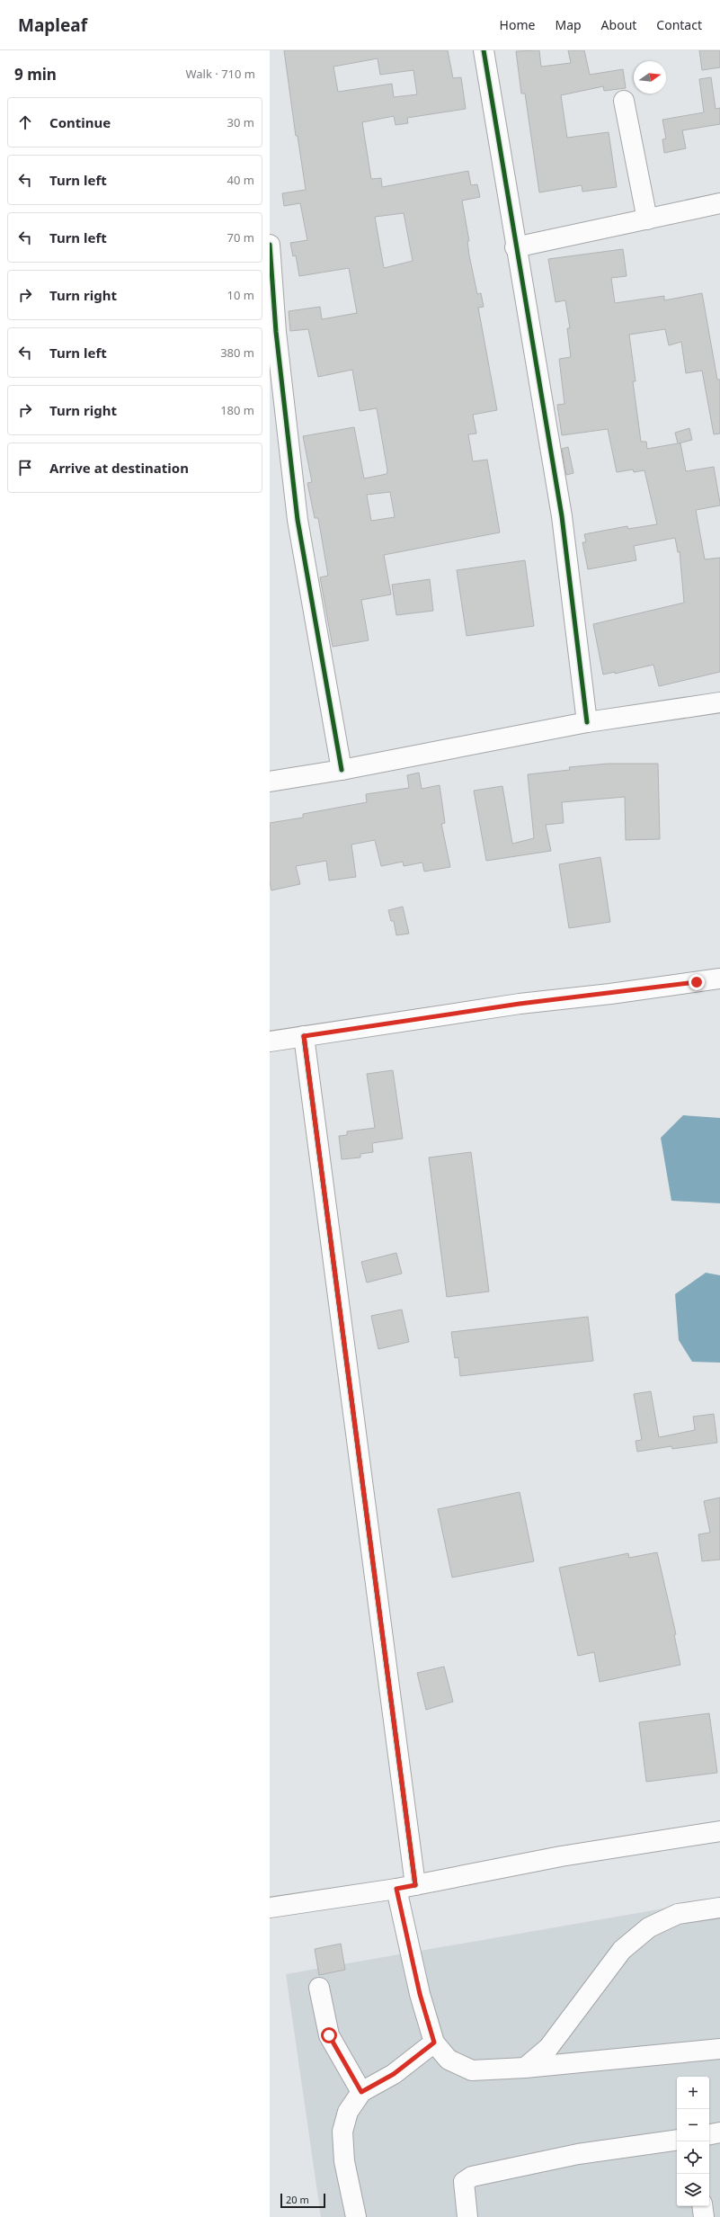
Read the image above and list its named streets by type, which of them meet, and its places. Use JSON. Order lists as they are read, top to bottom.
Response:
{
  "scale_bar": "20 m",
  "north": "right",
  "page": {
    "header": "Mapleaf",
    "nav": [
      "Home",
      "Map",
      "About",
      "Contact"
    ],
    "heading": ["9 min", "Walk · 710 m"],
    "list": [
      ["Continue", "30 m"],
      ["Turn left", "40 m"],
      ["Turn left", "70 m"],
      ["Turn right", "10 m"],
      ["Turn left", "380 m"],
      ["Turn right", "180 m"],
      "Arrive at destination"
    ],
    "map_buttons": ["+", "−"],
    "scale": "20 m"
  }
}
